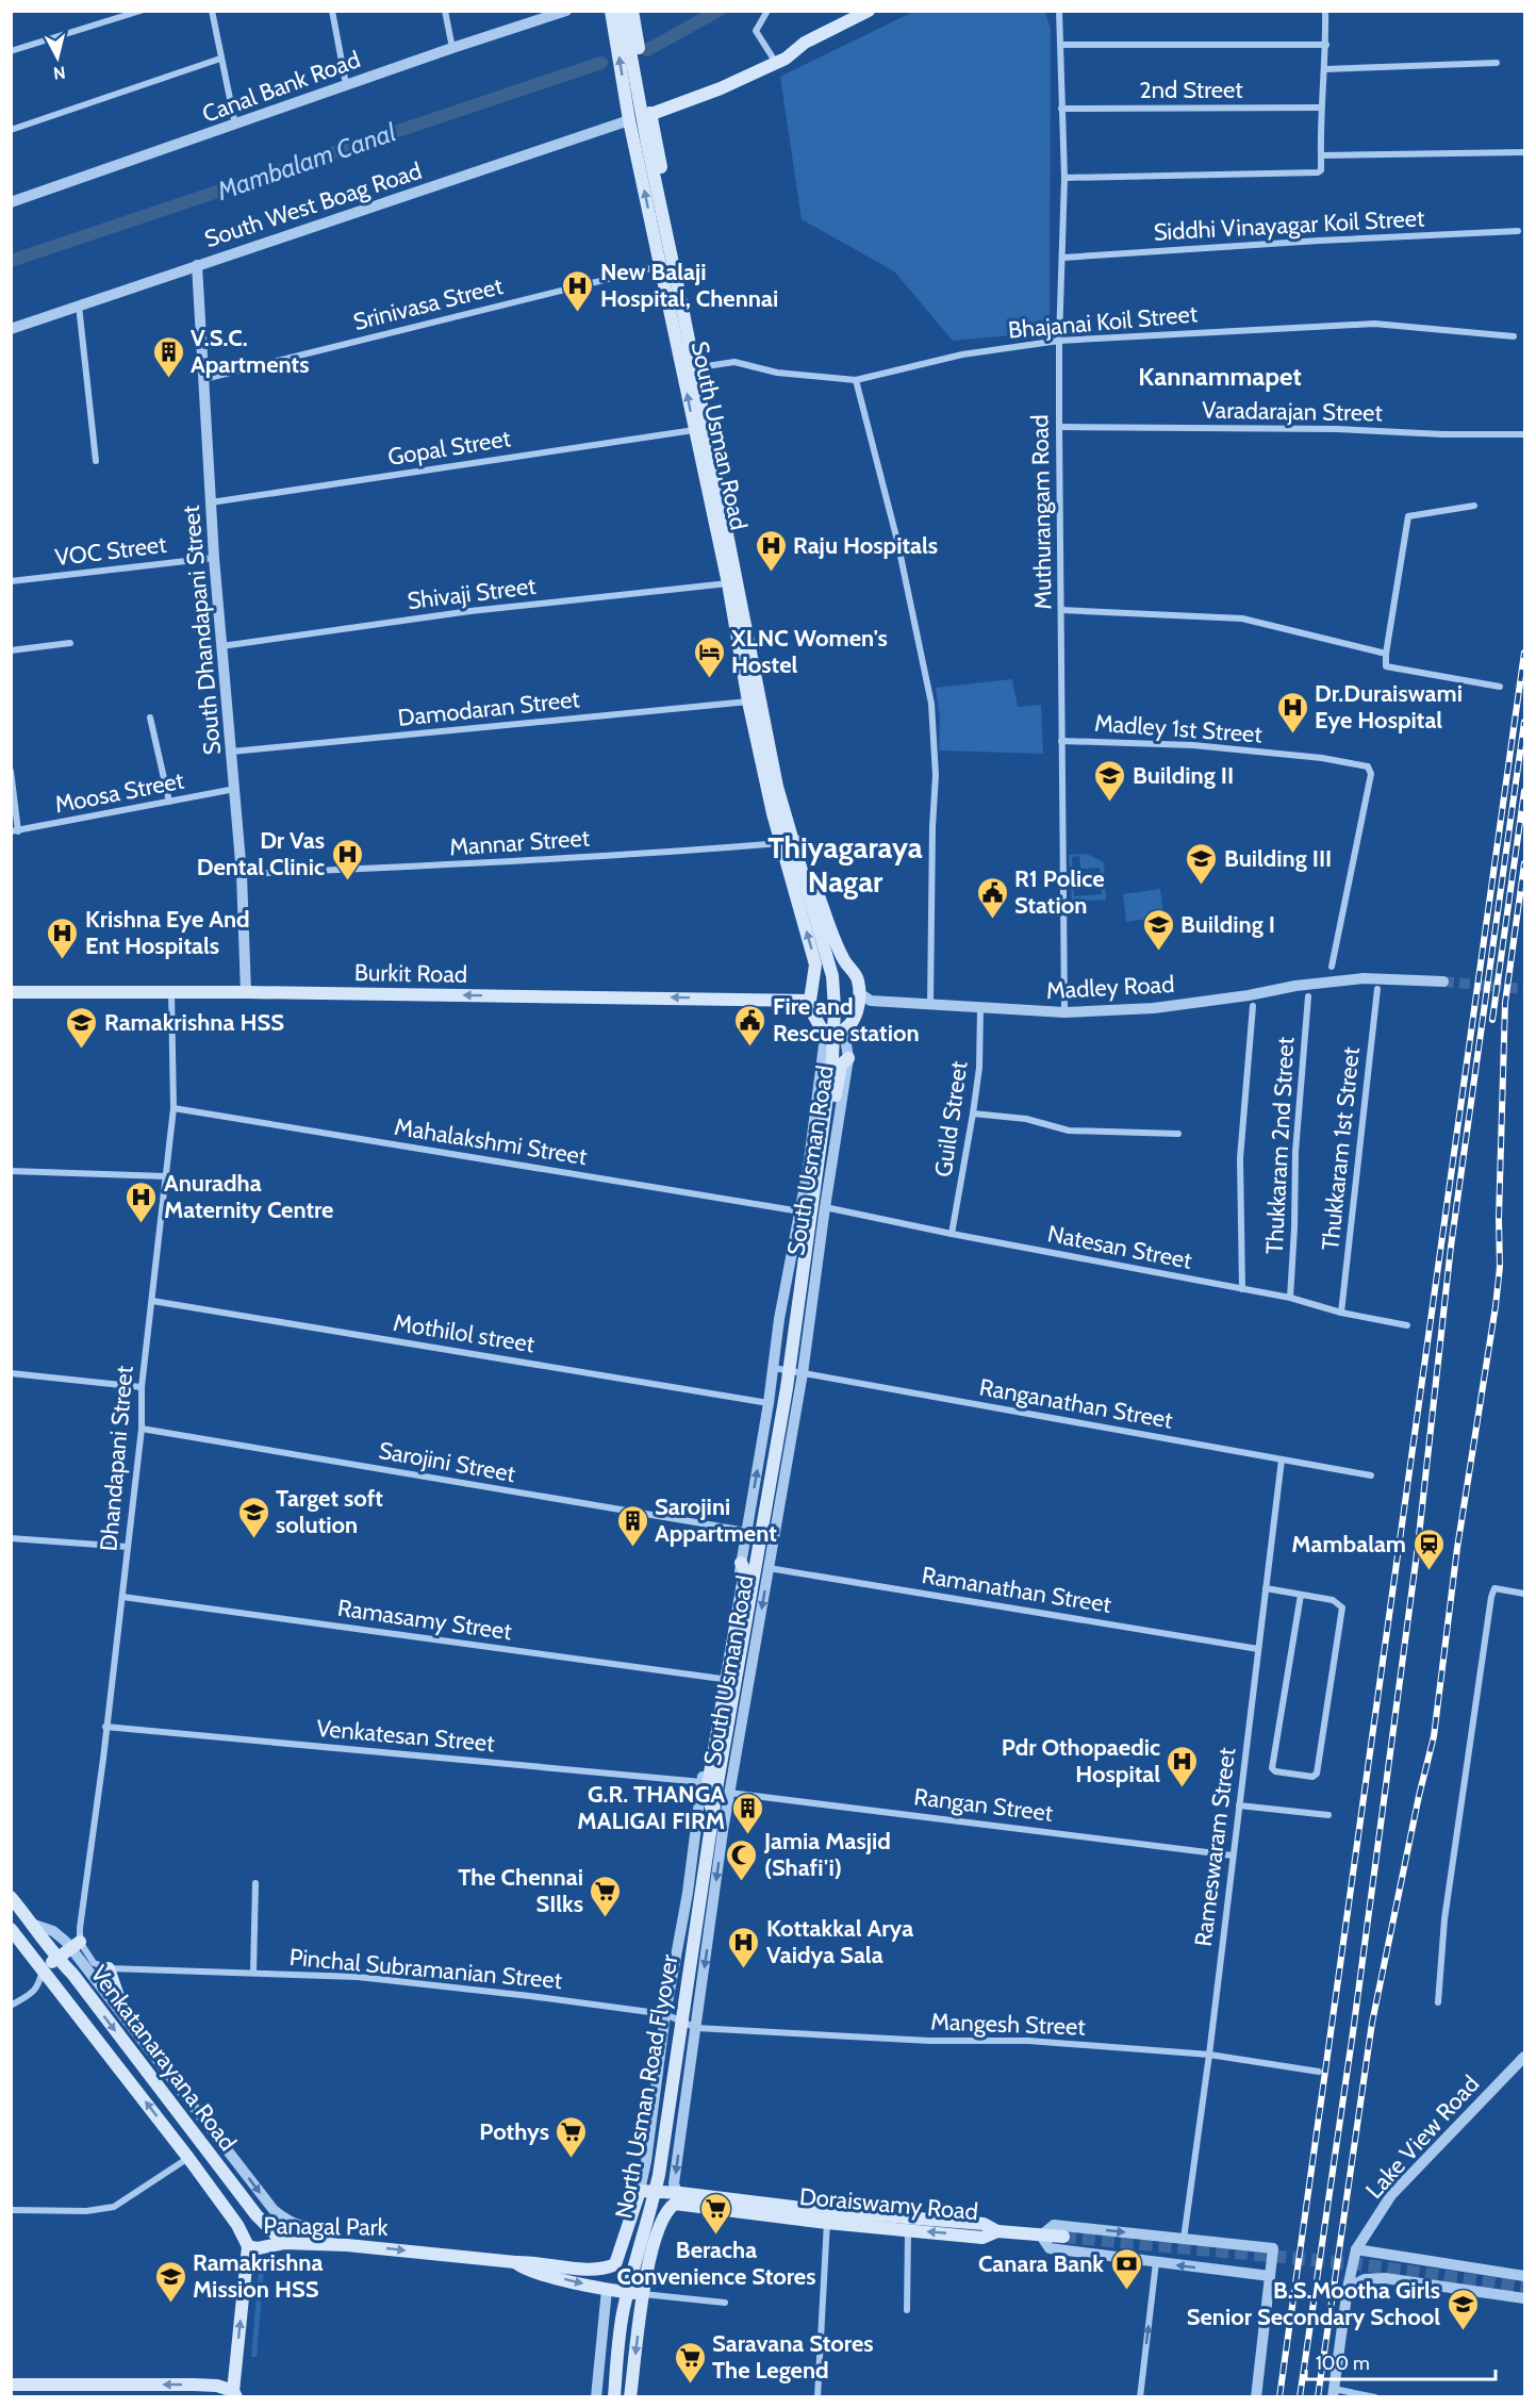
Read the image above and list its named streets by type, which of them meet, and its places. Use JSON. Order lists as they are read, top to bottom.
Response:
{
  "streets": {
    "main road": [
      "South Usman Road",
      "Burkit Road",
      "Venkatanarayana Road",
      "North Usman Road Flyover",
      "Doraiswamy Road",
      "Panagal Park"
    ],
    "street": [
      "Canal Bank Road",
      "2nd Street",
      "South West Boag Road",
      "Siddhi Vinayagar Koil Street",
      "Srinivasa Street",
      "Bhajanai Koil Street",
      "Varadarajan Street",
      "Gopal Street",
      "Muthurangam Road",
      "VOC Street",
      "Shivaji Street",
      "South Dhandapani Street",
      "Damodaran Street",
      "Madley 1st Street",
      "Moosa Street",
      "Mannar Street",
      "Madley Road",
      "Guild Street",
      "Mahalakshmi Street",
      "Thukkaram 2nd Street",
      "Thukkaram 1st Street",
      "Natesan Street",
      "Mothilol street",
      "Ranganathan Street",
      "Dhandapani Street",
      "Sarojini Street",
      "Ramanathan Street",
      "Ramasamy Street",
      "Venkatesan Street",
      "Rangan Street",
      "Rameswaram Street",
      "Pinchal Subramanian Street",
      "Mangesh Street",
      "Lake View Road"
    ]
  },
  "crossings": [
    ["2nd Street", "Muthurangam Road"],
    ["South West Boag Road", "South Usman Road"],
    ["South West Boag Road", "South Dhandapani Street"],
    ["Siddhi Vinayagar Koil Street", "Muthurangam Road"],
    ["Srinivasa Street", "South Usman Road"],
    ["Srinivasa Street", "South Dhandapani Street"],
    ["Bhajanai Koil Street", "South Usman Road"],
    ["Bhajanai Koil Street", "Muthurangam Road"],
    ["Varadarajan Street", "Muthurangam Road"],
    ["South Usman Road", "Gopal Street"],
    ["South Usman Road", "Shivaji Street"],
    ["South Usman Road", "Damodaran Street"],
    ["South Usman Road", "Mannar Street"],
    ["South Usman Road", "Burkit Road"],
    ["South Usman Road", "Madley Road"],
    ["South Usman Road", "Mahalakshmi Street"],
    ["South Usman Road", "Natesan Street"],
    ["South Usman Road", "Mothilol street"],
    ["South Usman Road", "Ranganathan Street"],
    ["South Usman Road", "Sarojini Street"],
    ["South Usman Road", "Ramanathan Street"],
    ["South Usman Road", "Ramasamy Street"],
    ["South Usman Road", "Venkatesan Street"],
    ["South Usman Road", "Rangan Street"],
    ["South Usman Road", "Pinchal Subramanian Street"],
    ["South Usman Road", "Mangesh Street"],
    ["South Usman Road", "North Usman Road Flyover"],
    ["South Usman Road", "Doraiswamy Road"],
    ["South Usman Road", "Panagal Park"],
    ["Gopal Street", "South Dhandapani Street"],
    ["Muthurangam Road", "Madley 1st Street"],
    ["Muthurangam Road", "Madley Road"],
    ["VOC Street", "South Dhandapani Street"],
    ["Shivaji Street", "South Dhandapani Street"],
    ["South Dhandapani Street", "Damodaran Street"],
    ["South Dhandapani Street", "Moosa Street"],
    ["South Dhandapani Street", "Mannar Street"],
    ["South Dhandapani Street", "Burkit Road"],
    ["Burkit Road", "Madley Road"],
    ["Burkit Road", "Dhandapani Street"],
    ["Madley Road", "Guild Street"],
    ["Guild Street", "Natesan Street"],
    ["Mahalakshmi Street", "Dhandapani Street"],
    ["Thukkaram 2nd Street", "Natesan Street"],
    ["Thukkaram 1st Street", "Natesan Street"],
    ["Mothilol street", "Dhandapani Street"],
    ["Ranganathan Street", "Rameswaram Street"],
    ["Dhandapani Street", "Sarojini Street"],
    ["Dhandapani Street", "Ramasamy Street"],
    ["Dhandapani Street", "Venkatesan Street"],
    ["Ramanathan Street", "Rameswaram Street"],
    ["Rangan Street", "Rameswaram Street"],
    ["Rameswaram Street", "Mangesh Street"],
    ["Pinchal Subramanian Street", "Mangesh Street"],
    ["Venkatanarayana Road", "Panagal Park"],
    ["Doraiswamy Road", "Panagal Park"]
  ],
  "one_way": ["Burkit Road"],
  "districts": ["Kannammapet", "Thiyagaraya Nagar"],
  "water": ["Mambalam Canal"],
  "places": {
    "hospital": [
      "New Balaji Hospital, Chennai",
      "Raju Hospitals",
      "Dr.Duraiswami Eye Hospital",
      "Dr Vas Dental Clinic",
      "Krishna Eye And Ent Hospitals",
      "Anuradha Maternity Centre",
      "Pdr Othopaedic Hospital",
      "Kottakkal Arya Vaidya Sala"
    ],
    "building": ["V.S.C. Apartments", "Sarojini Appartment", "G.R. THANGA MALIGAI FIRM"],
    "hotel": ["XLNC Women's Hostel"],
    "school or university": [
      "Building II",
      "Building III",
      "Building I",
      "Ramakrishna HSS",
      "Target soft solution",
      "Ramakrishna Mission HSS",
      "B.S.Mootha Girls Senior Secondary School"
    ],
    "public building": ["R1 Police Station", "Fire and Rescue station"],
    "station": ["Mambalam"],
    "mosque": ["Jamia Masjid (Shafi'i)"],
    "supermarket": [
      "The Chennai SIlks",
      "Pothys",
      "Beracha Convenience Stores",
      "Saravana Stores The Legend"
    ],
    "bank": ["Canara Bank"]
  },
  "scale_bar": "100 m",
  "north": "bottom"
}
